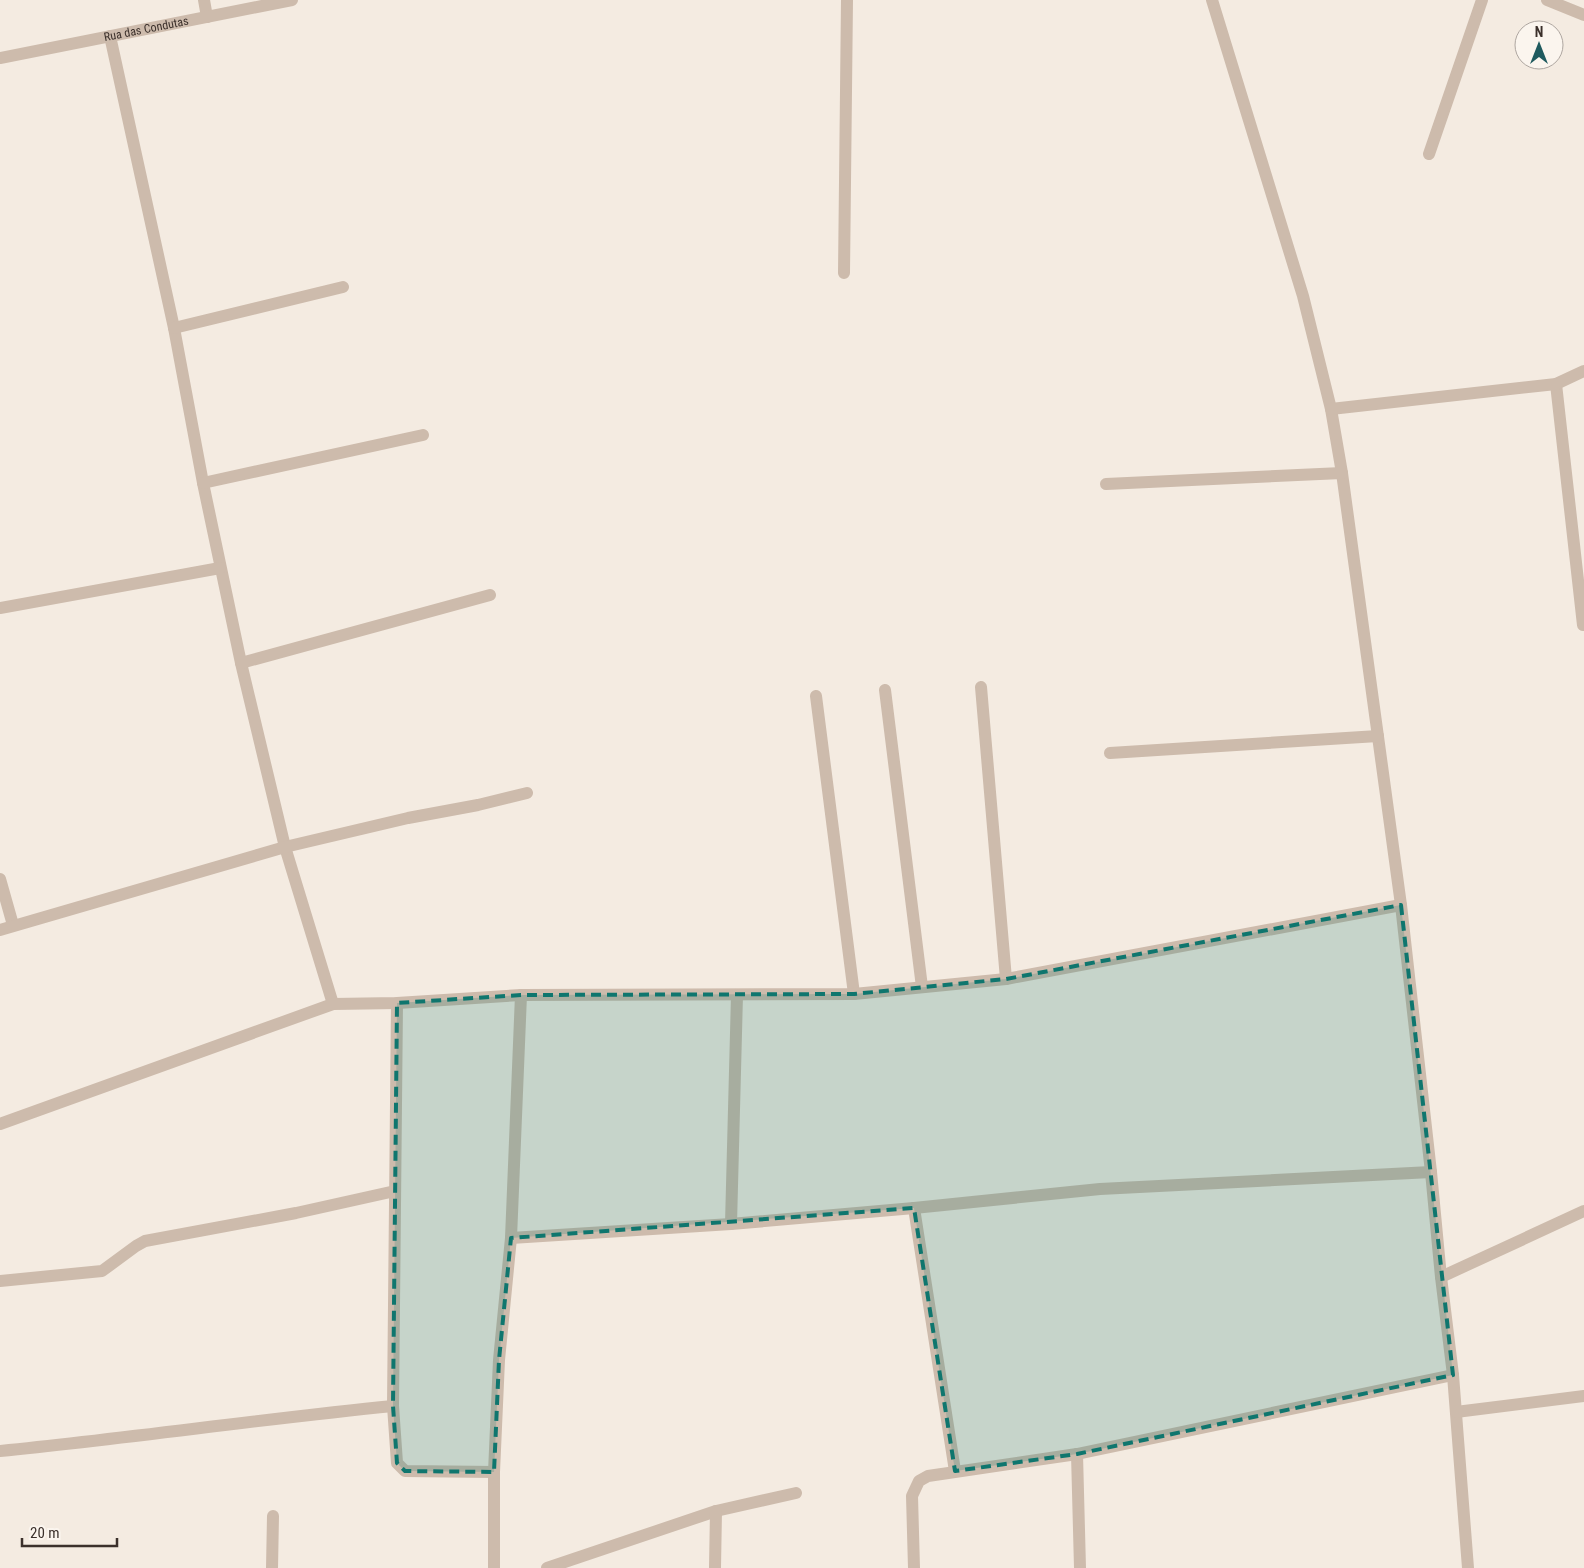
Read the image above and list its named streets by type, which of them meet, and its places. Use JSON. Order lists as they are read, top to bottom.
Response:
{
  "streets": {
    "street": ["Rua das Condutas"]
  },
  "scale_bar": "20 m",
  "north": "top"
}
